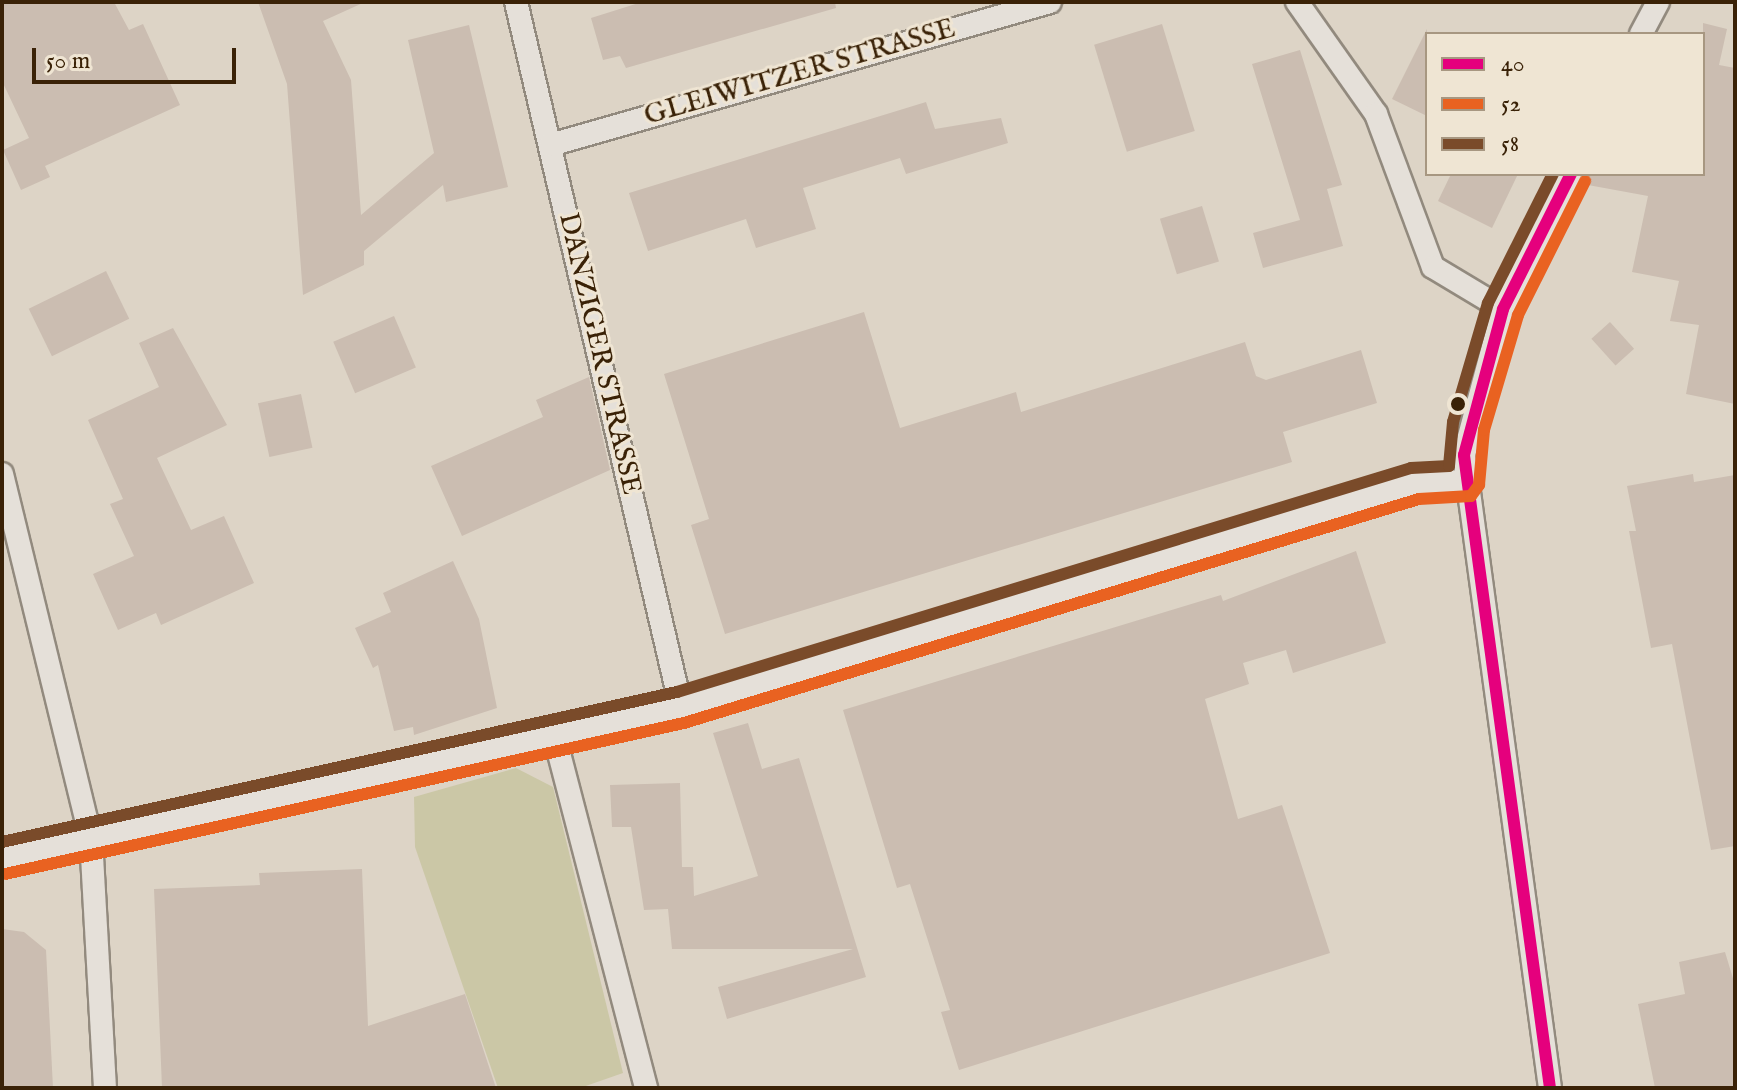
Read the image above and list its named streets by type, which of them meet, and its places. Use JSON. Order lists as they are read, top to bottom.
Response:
{
  "streets": {
    "street": ["GLEIWITZER STRASSE", "DANZIGER STRASSE"]
  },
  "crossings": [
    ["GLEIWITZER STRASSE", "DANZIGER STRASSE"]
  ],
  "lines": ["transit line 40", "transit line 58", "transit line 52"],
  "legend": ["40", "52", "58"],
  "scale_bar": "50 m"
}
